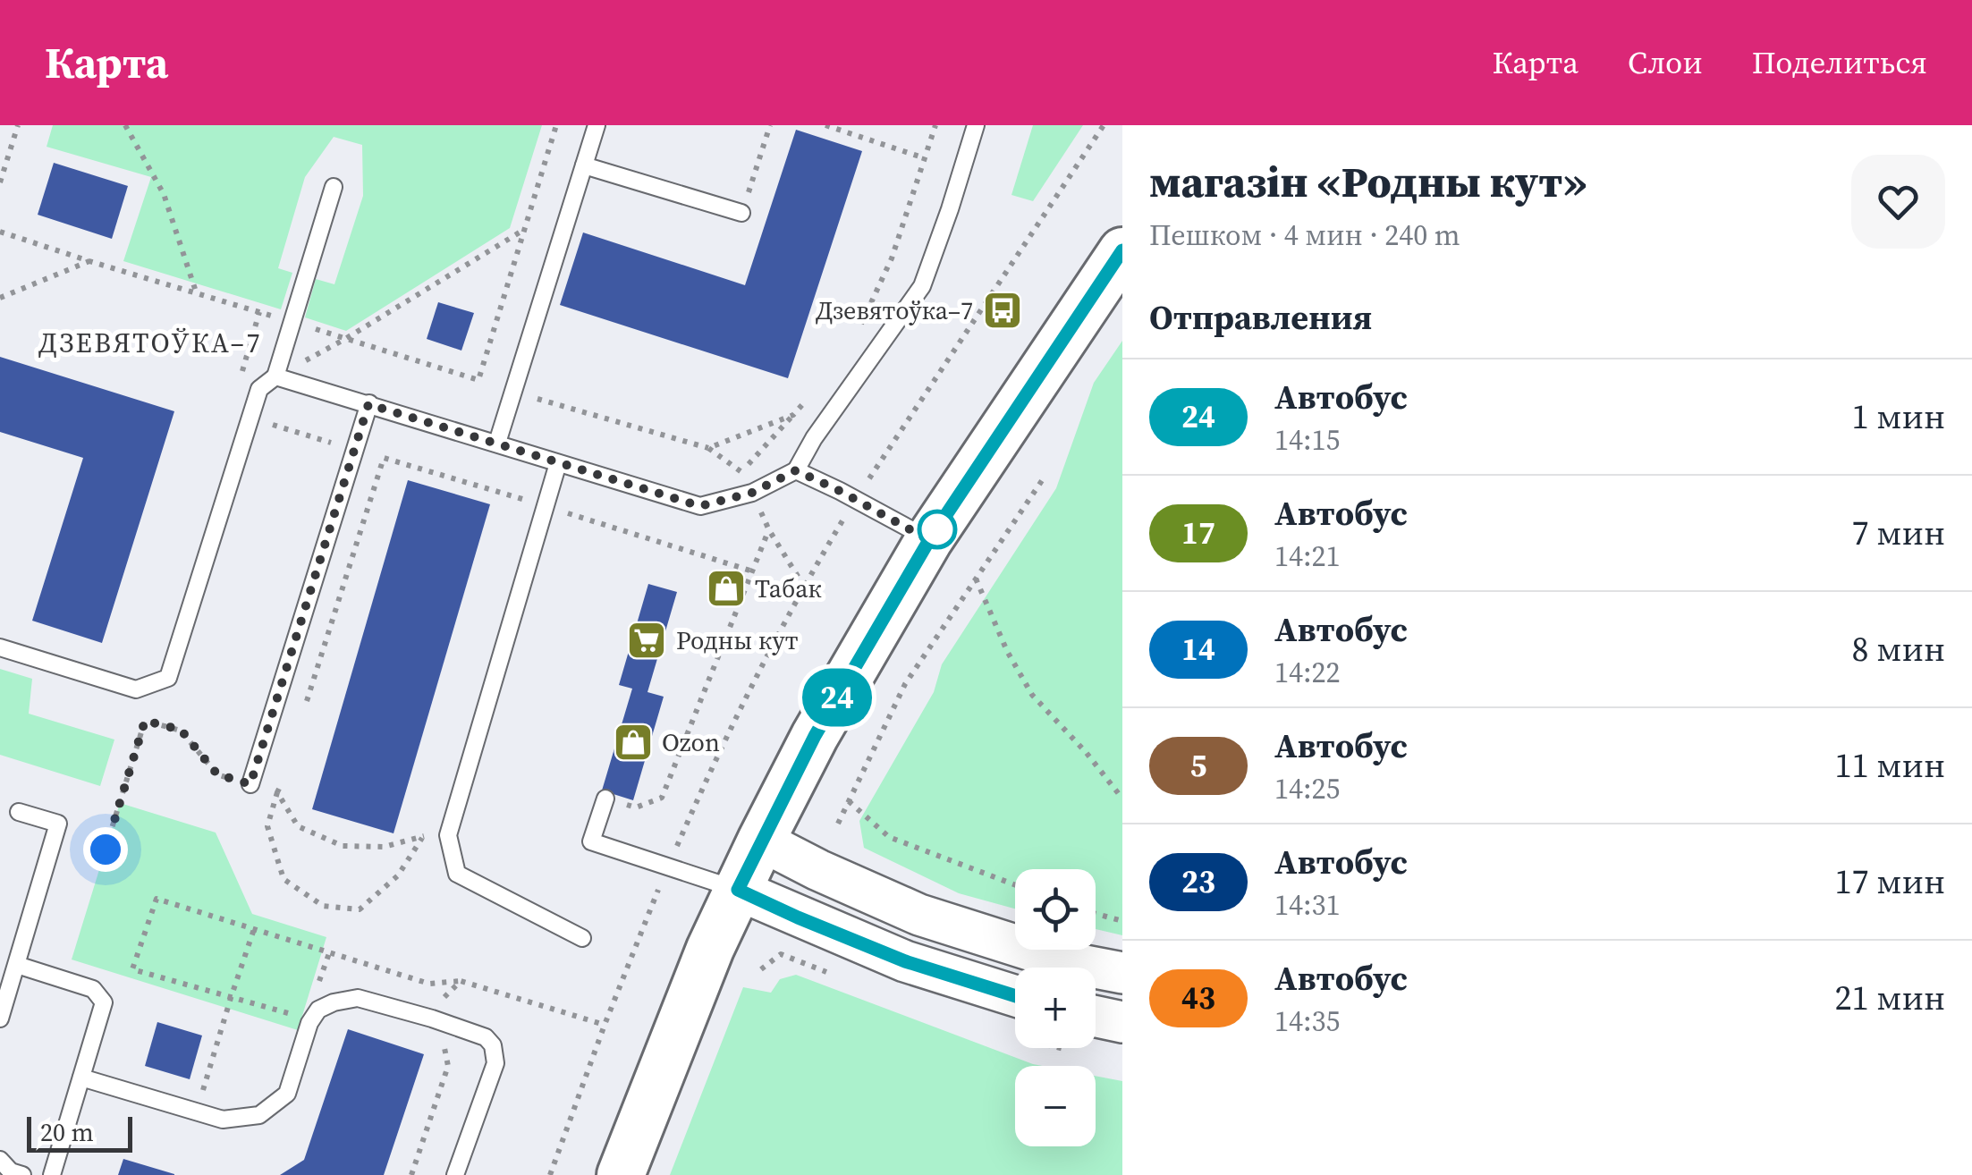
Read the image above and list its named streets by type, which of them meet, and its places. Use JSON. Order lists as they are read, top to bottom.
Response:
{
  "districts": ["ДЗЕВЯТОЎКА–7"],
  "places": {
    "bus stop": ["Дзевятоўка–7"],
    "shop": ["Табак", "Ozon"],
    "supermarket": ["Родны кут"]
  },
  "lines": ["bus line 24"],
  "scale_bar": "20 m",
  "page": {
    "header": "Карта",
    "nav": ["Карта", "Слои", "Поделиться"],
    "on_map": "24",
    "heading": [
      ["магазін «Родны кут»", "Пешком · 4 мин · 240 m"],
      "Отправления"
    ],
    "list": [
      {
        "mark": "24",
        "name": "Автобус",
        "note": "14:15",
        "value": "1 мин"
      },
      {
        "mark": "17",
        "name": "Автобус",
        "note": "14:21",
        "value": "7 мин"
      },
      {
        "mark": "14",
        "name": "Автобус",
        "note": "14:22",
        "value": "8 мин"
      },
      {
        "mark": "5",
        "name": "Автобус",
        "note": "14:25",
        "value": "11 мин"
      },
      {
        "mark": "23",
        "name": "Автобус",
        "note": "14:31",
        "value": "17 мин"
      },
      {
        "mark": "43",
        "name": "Автобус",
        "note": "14:35",
        "value": "21 мин"
      }
    ],
    "map_buttons": ["+", "−"],
    "scale": "20 m"
  }
}
